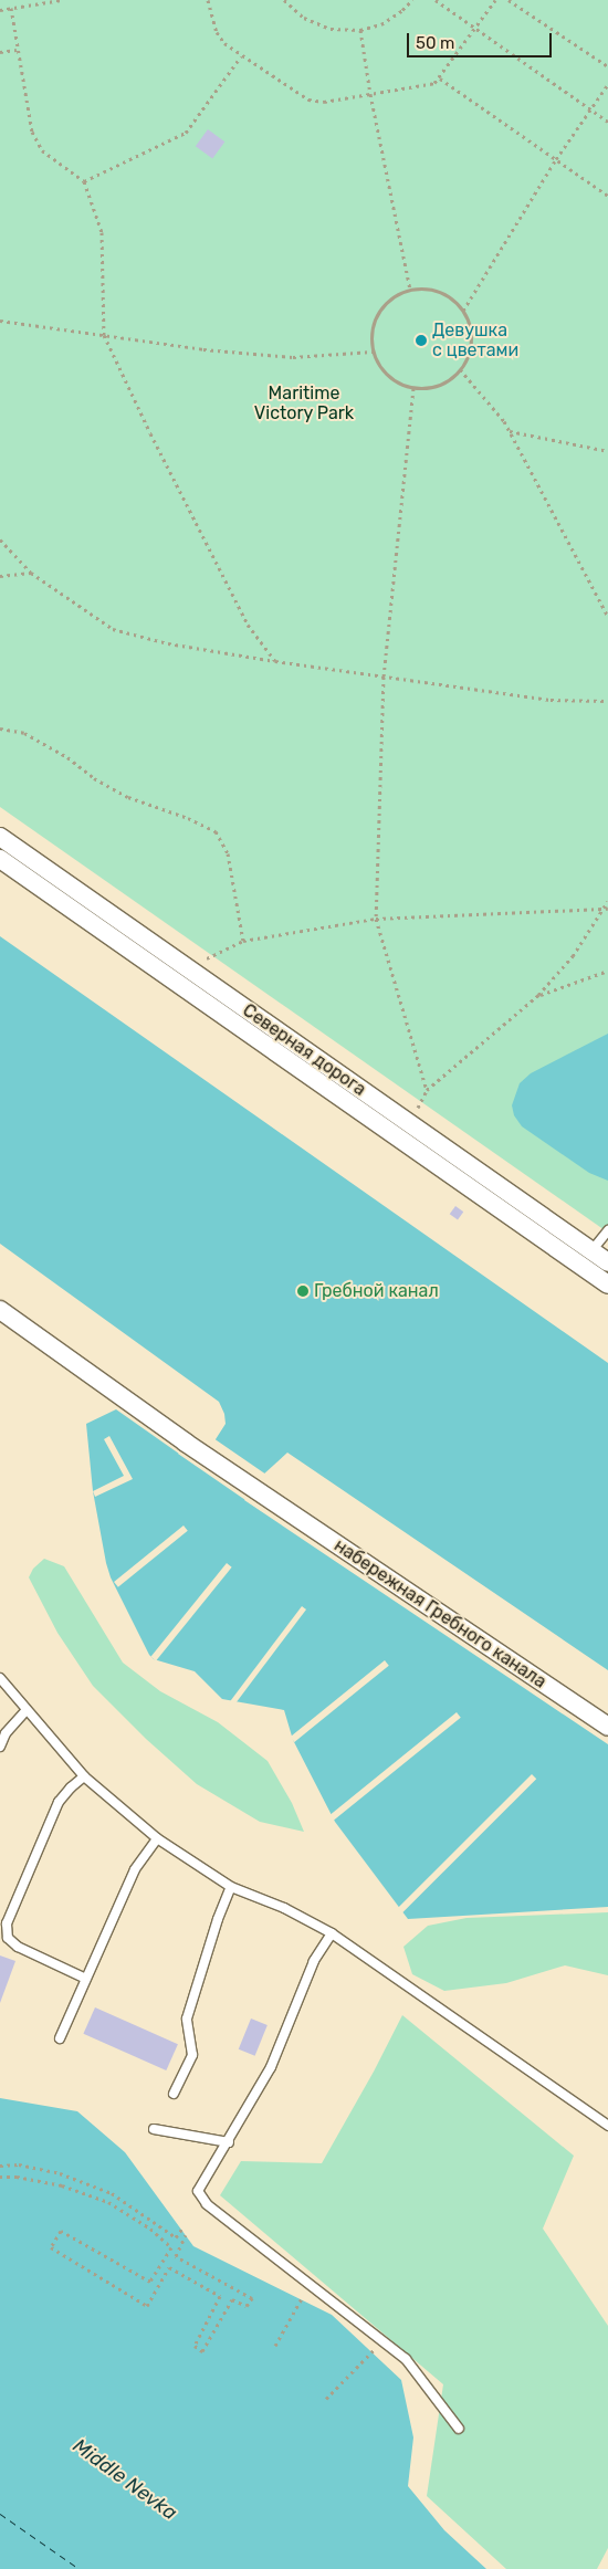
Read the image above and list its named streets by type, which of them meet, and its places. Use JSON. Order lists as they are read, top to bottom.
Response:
{
  "streets": {
    "street": ["Северная дорога", "набережная Гребного канала"]
  },
  "water": ["Middle Nevka"],
  "parks": ["Maritime Victory Park"],
  "places": ["Девушка с цветами", "Гребной канал"],
  "scale_bar": "50 m"
}
